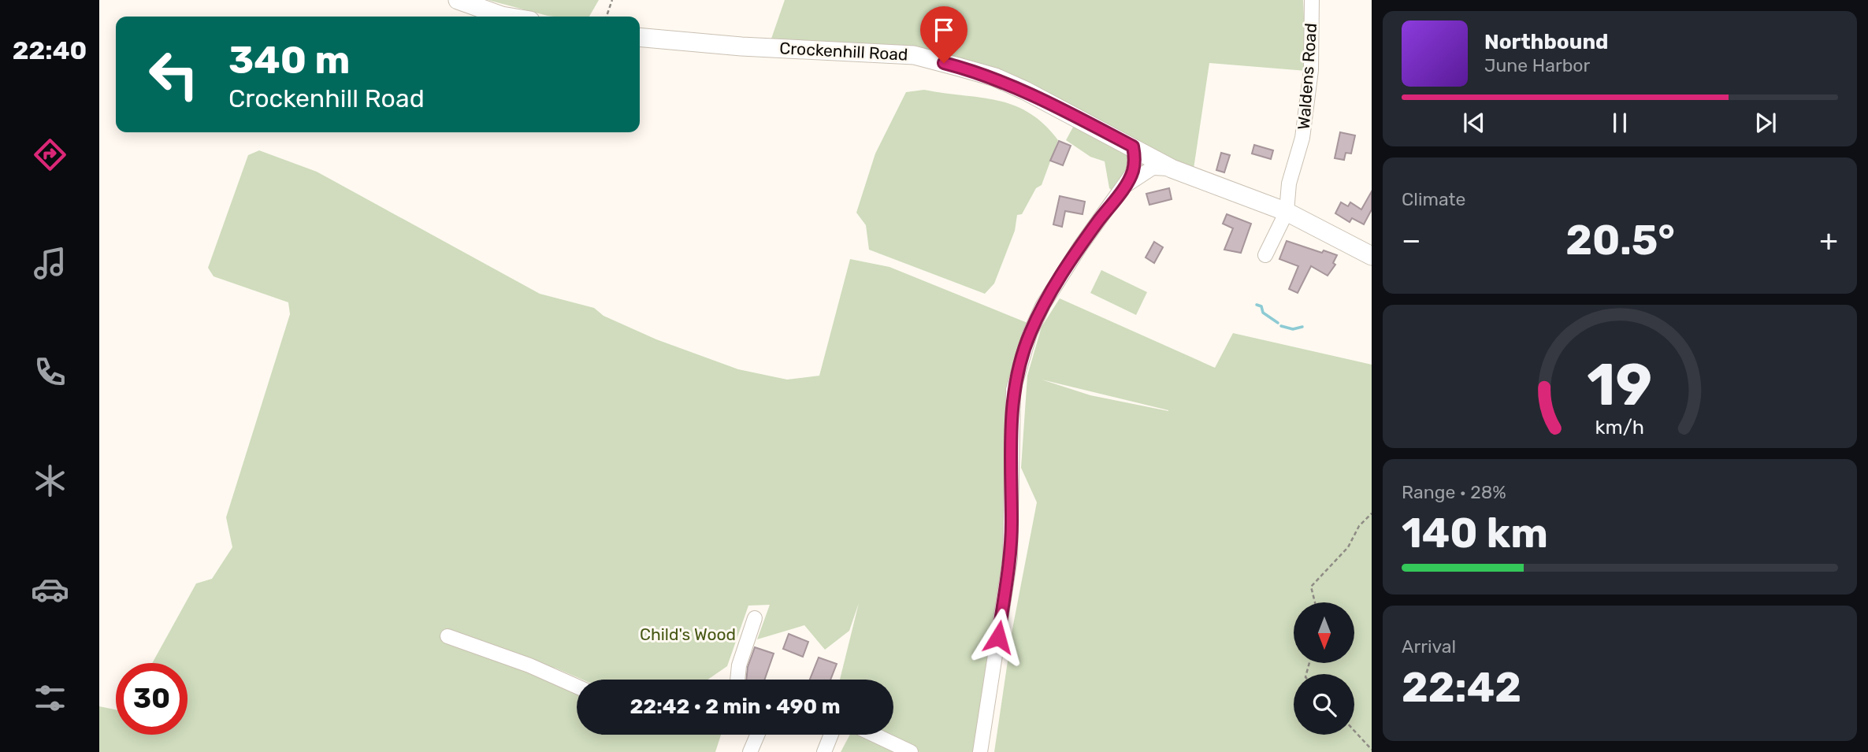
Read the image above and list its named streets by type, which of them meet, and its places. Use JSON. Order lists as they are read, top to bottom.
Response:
{
  "streets": {
    "main road": ["Crockenhill Road"],
    "street": ["Waldens Road"]
  },
  "crossings": [
    ["Crockenhill Road", "Waldens Road"]
  ],
  "parks": ["Child's Wood"],
  "north": "bottom",
  "page": {
    "tabs": "22:40",
    "turn": ["340 m", "Crockenhill Road"],
    "song": ["Northbound", "June Harbor"],
    "tile": [
      "Climate",
      ["Range · 28%", "140 km"],
      ["Arrival", "22:42"]
    ],
    "heat": ["−", "20.5°", "+"],
    "limit": "30",
    "trip": "22:42 · 2 min · 490 m",
    "gauge": ["19", "km/h"]
  }
}
